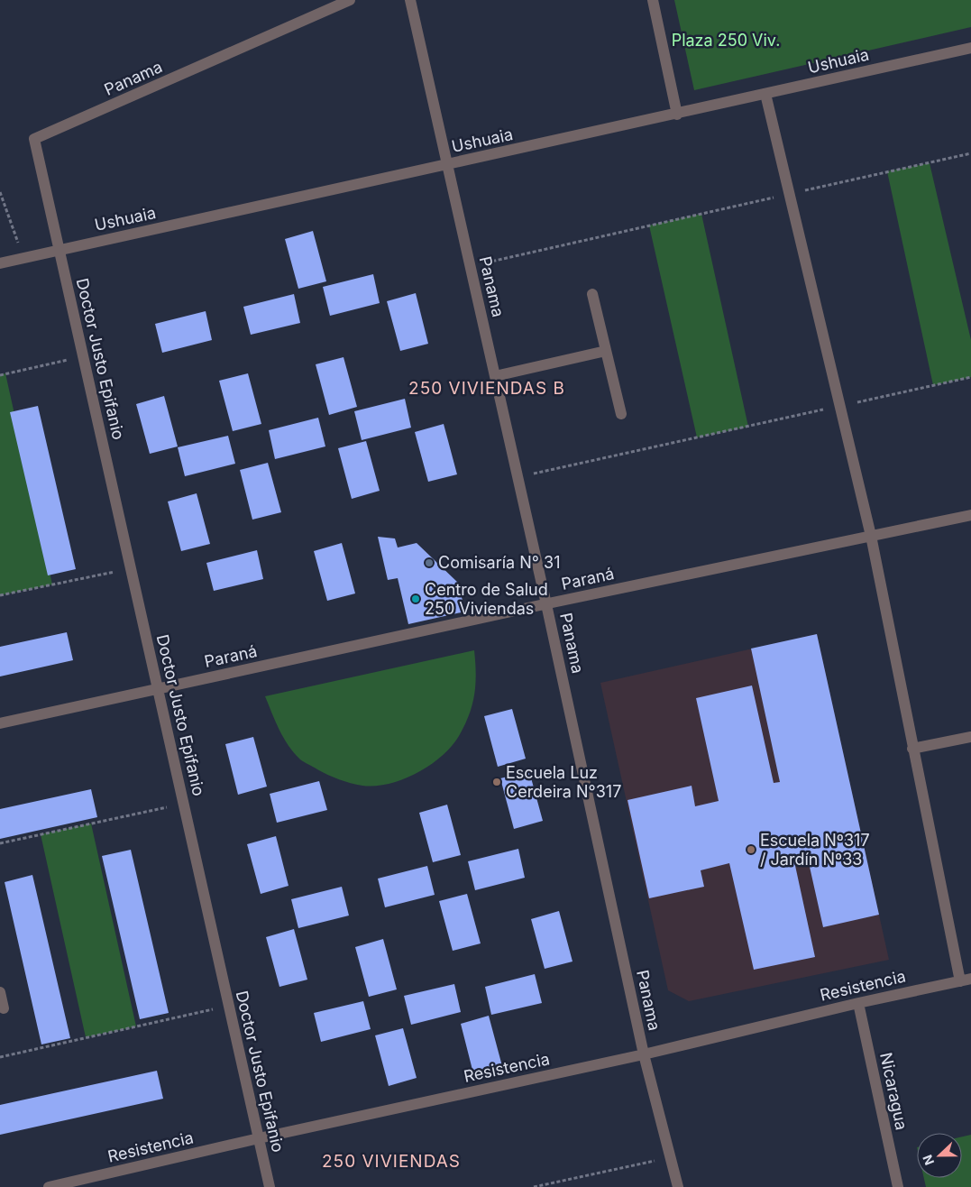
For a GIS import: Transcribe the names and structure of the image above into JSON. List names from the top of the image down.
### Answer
{
  "streets": {
    "street": [
      "Ushuaia",
      "Panama",
      "Doctor Justo Epifanio",
      "Paraná",
      "Resistencia",
      "Nicaragua"
    ]
  },
  "crossings": [
    ["Ushuaia", "Panama"],
    ["Ushuaia", "Doctor Justo Epifanio"],
    ["Panama", "Doctor Justo Epifanio"],
    ["Panama", "Paraná"],
    ["Panama", "Resistencia"],
    ["Doctor Justo Epifanio", "Paraná"],
    ["Doctor Justo Epifanio", "Resistencia"],
    ["Resistencia", "Nicaragua"]
  ],
  "districts": ["250 VIVIENDAS B", "250 VIVIENDAS"],
  "parks": ["Plaza 250 Viv."],
  "places": [
    "Comisaría N° 31",
    "Centro de Salud 250 Viviendas",
    "Escuela Luz Cerdeira N°317",
    "Escuela Nº317 / Jardín Nº33"
  ],
  "north": "left"
}
